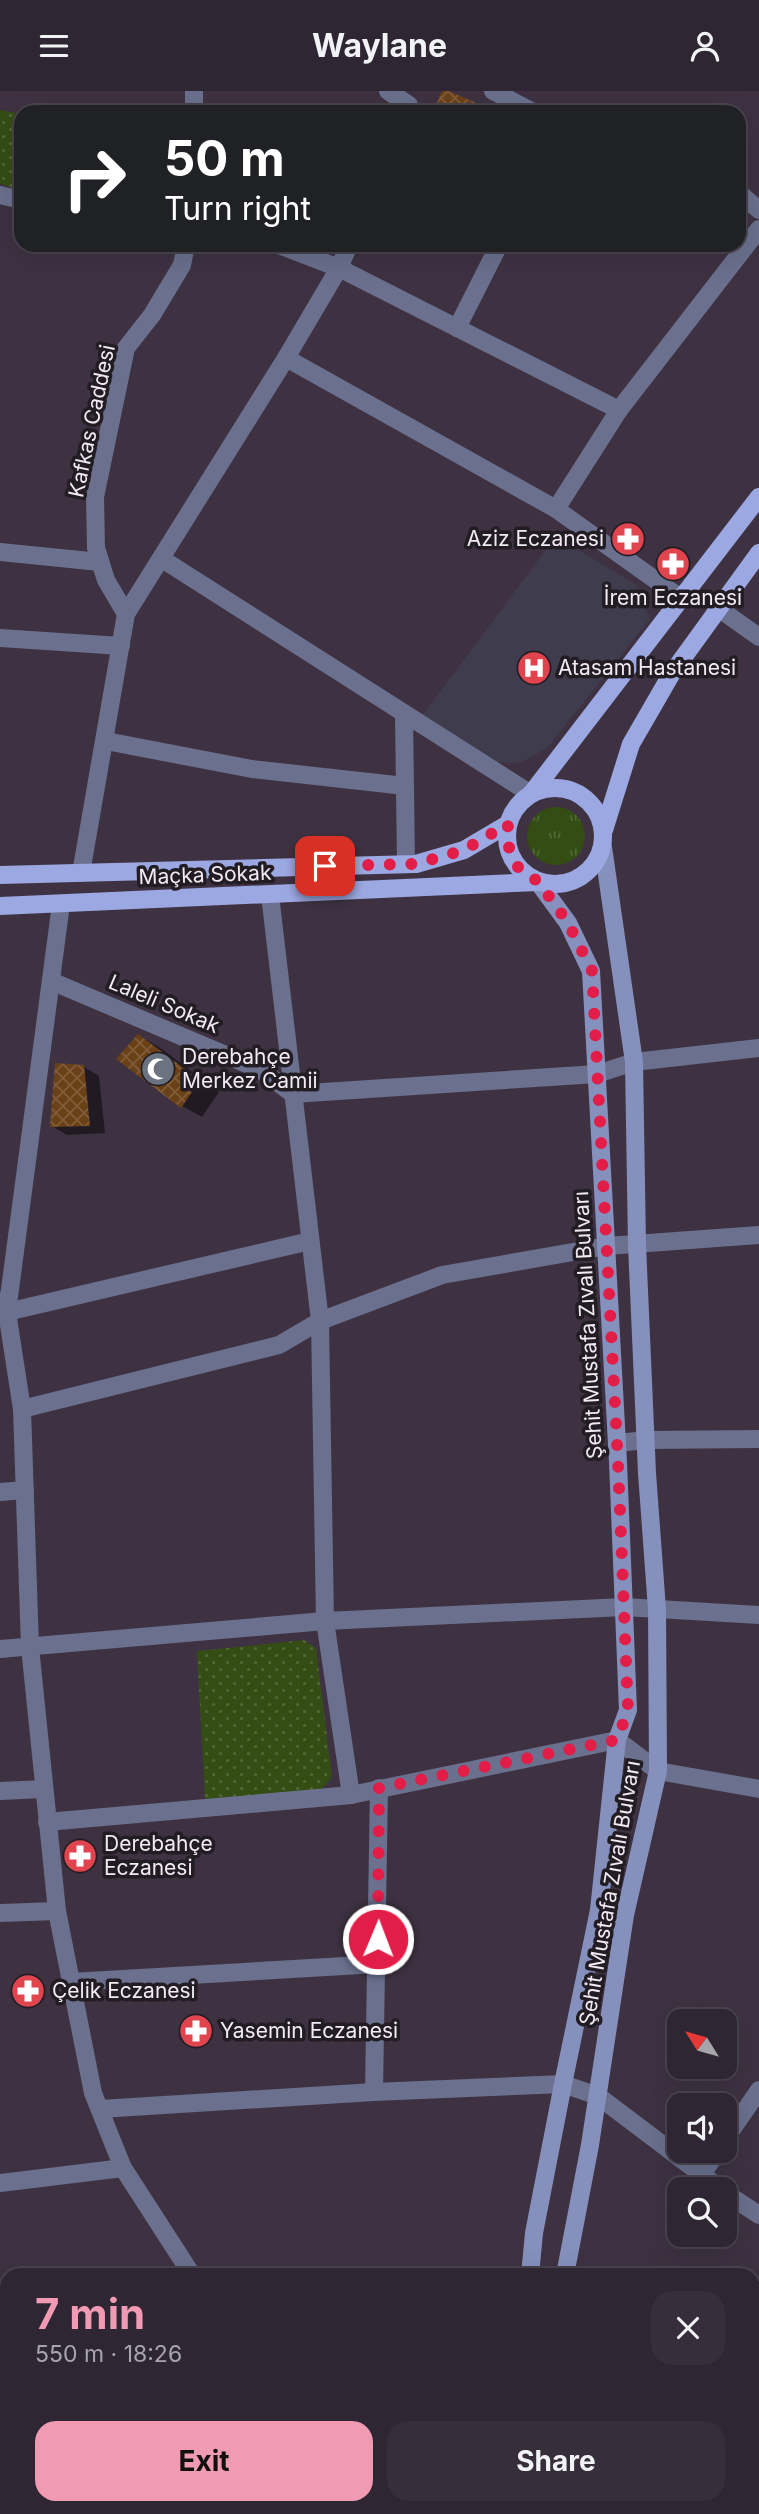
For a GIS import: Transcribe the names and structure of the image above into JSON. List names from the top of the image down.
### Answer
{
  "streets": {
    "main road": ["Maçka Sokak", "Şehit Mustafa Zıvalı Bulvarı"],
    "street": ["Kafkas Caddesi", "Laleli Sokak"]
  },
  "crossings": [
    ["Maçka Sokak", "Şehit Mustafa Zıvalı Bulvarı"]
  ],
  "places": {
    "pharmacy": [
      "Aziz Eczanesi",
      "İrem Eczanesi",
      "Derebahçe Eczanesi",
      "Çelik Eczanesi",
      "Yasemin Eczanesi"
    ],
    "hospital": ["Atasam Hastanesi"],
    "mosque": ["Derebahçe Merkez Camii"]
  },
  "north": "top left",
  "page": {
    "header": "Waylane",
    "turn": ["50 m", "Turn right"],
    "heading": ["7 min", "550 m · 18:26"],
    "buttons": ["Exit", "Share"]
  }
}
